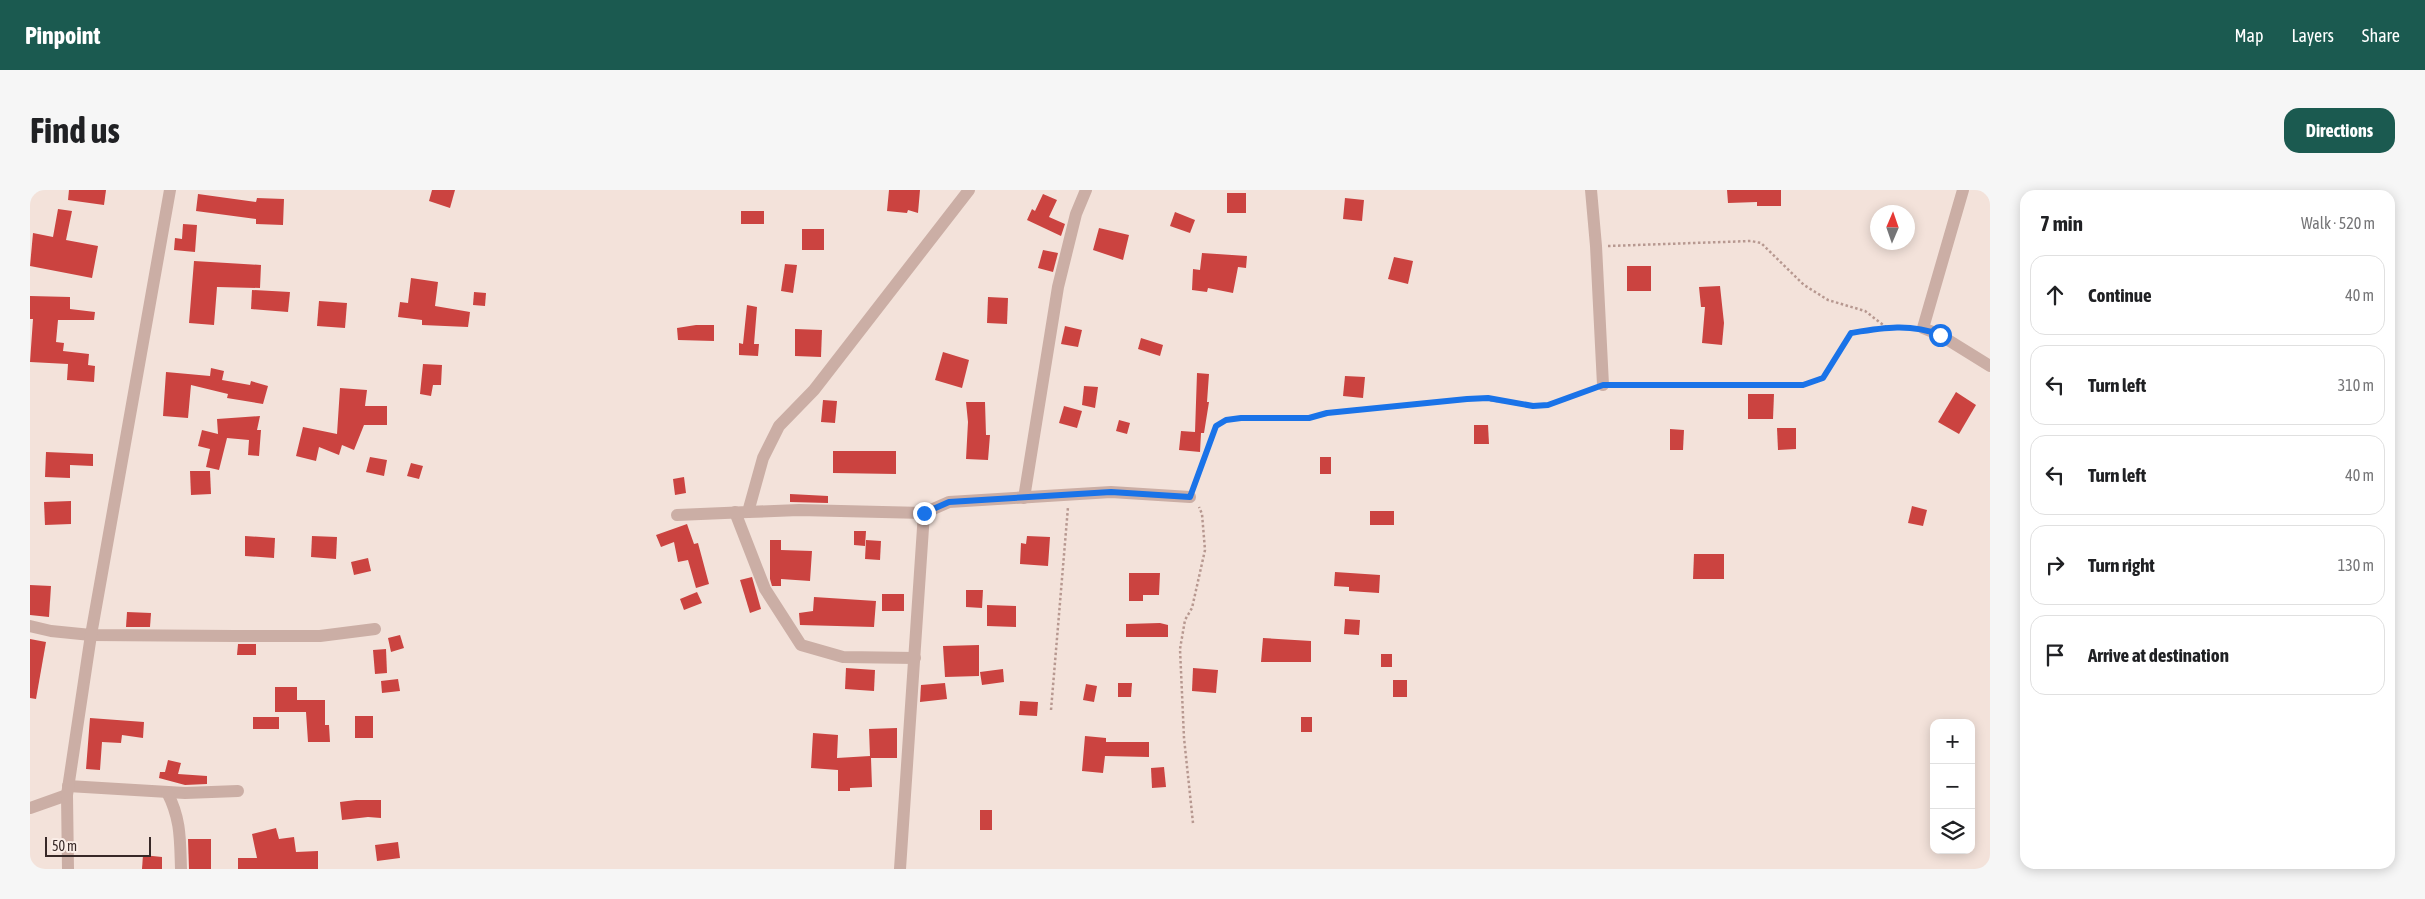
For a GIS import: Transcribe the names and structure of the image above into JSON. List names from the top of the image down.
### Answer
{
  "scale_bar": "50 m",
  "north": "top",
  "page": {
    "header": "Pinpoint",
    "nav": ["Map", "Layers", "Share"],
    "buttons": "Directions",
    "title": "Find us",
    "heading": ["7 min", "Walk · 520 m"],
    "list": [
      ["Continue", "40 m"],
      ["Turn left", "310 m"],
      ["Turn left", "40 m"],
      ["Turn right", "130 m"],
      "Arrive at destination"
    ],
    "map_buttons": ["+", "−"],
    "scale": "50 m"
  }
}
